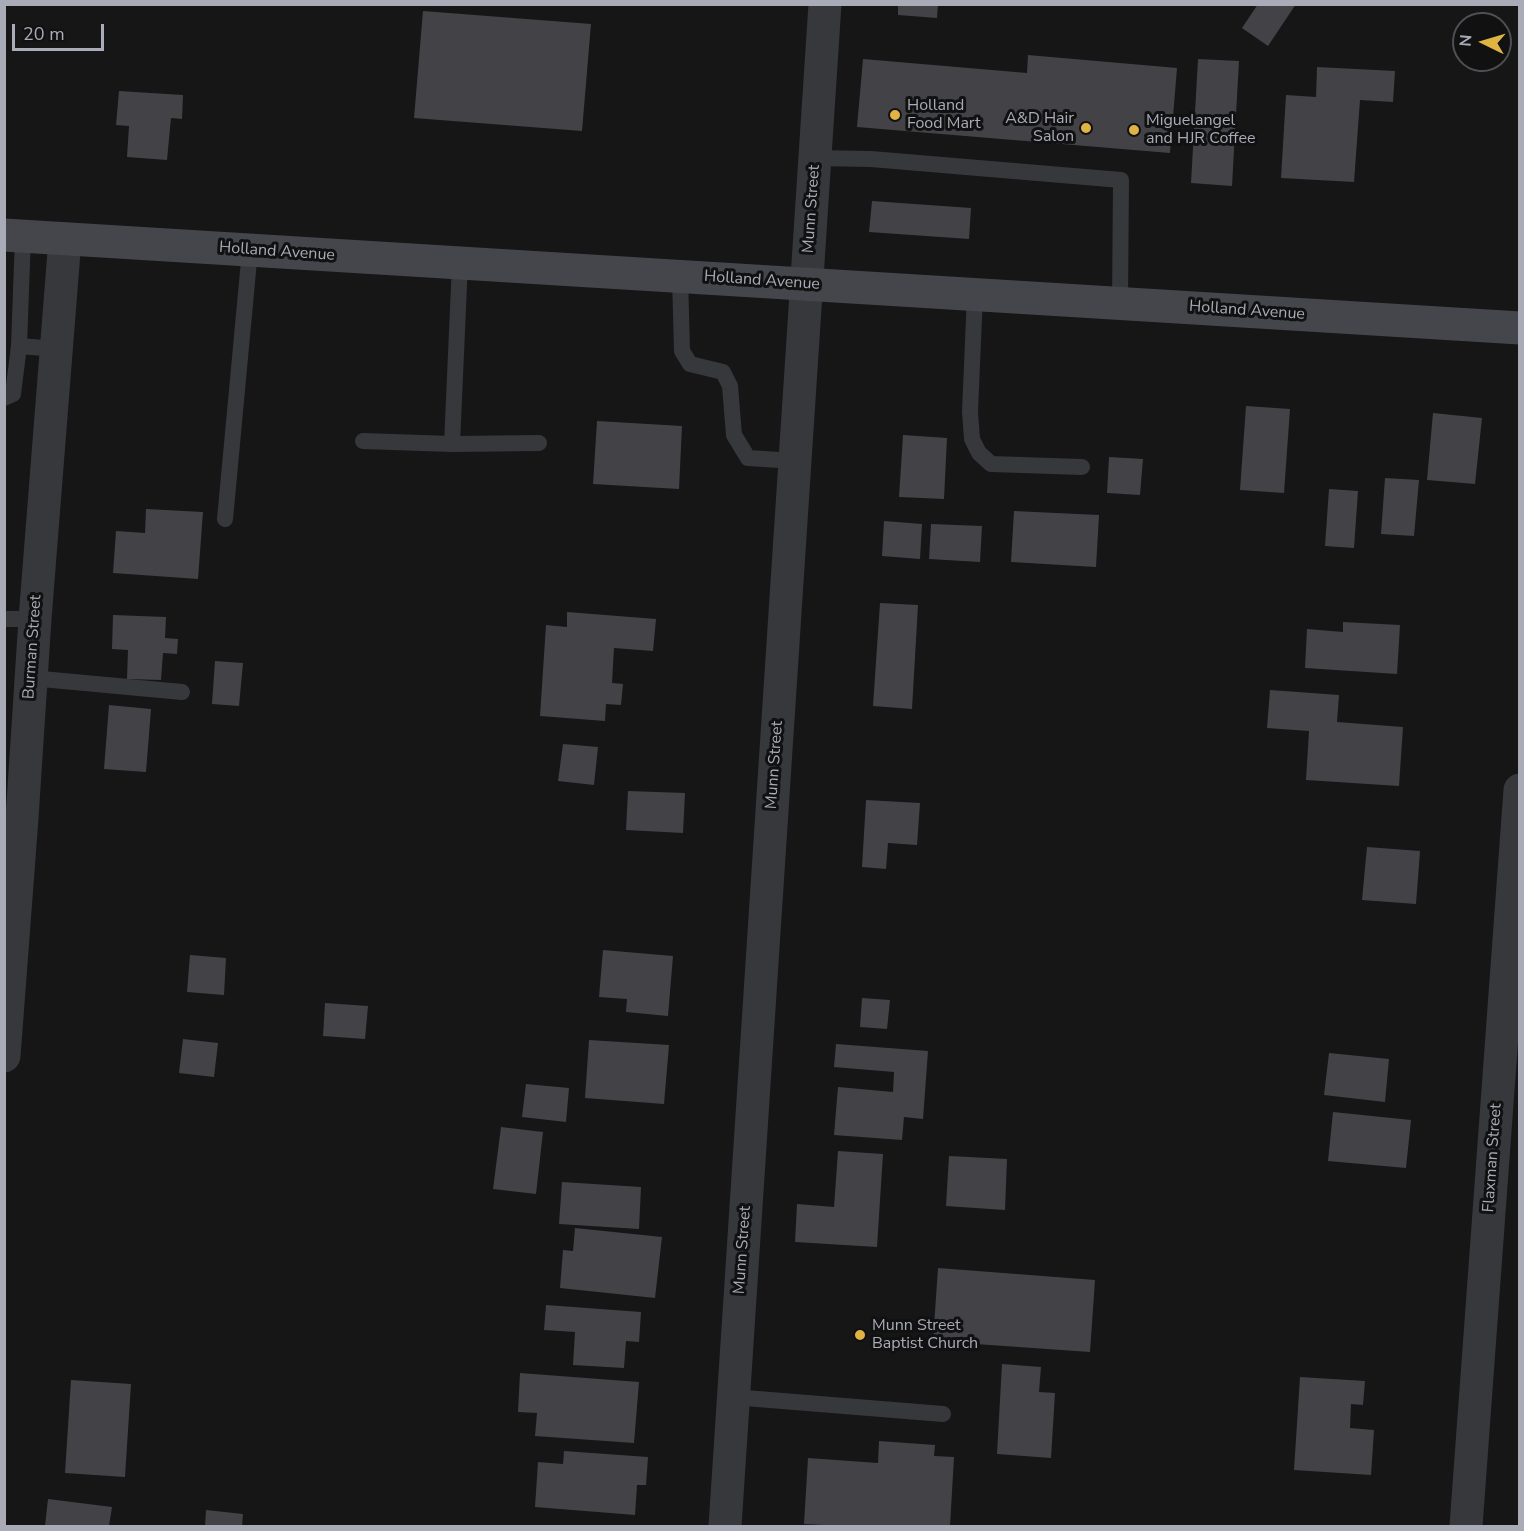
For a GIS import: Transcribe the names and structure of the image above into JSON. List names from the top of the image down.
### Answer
{
  "streets": {
    "main road": ["Holland Avenue"],
    "street": ["Munn Street", "Burman Street", "Flaxman Street"]
  },
  "crossings": [
    ["Munn Street", "Holland Avenue"],
    ["Holland Avenue", "Burman Street"]
  ],
  "places": [
    "Holland Food Mart",
    "A&D Hair Salon",
    "Miguelangel and HJR Coffee",
    "Munn Street Baptist Church"
  ],
  "scale_bar": "20 m",
  "north": "left"
}
